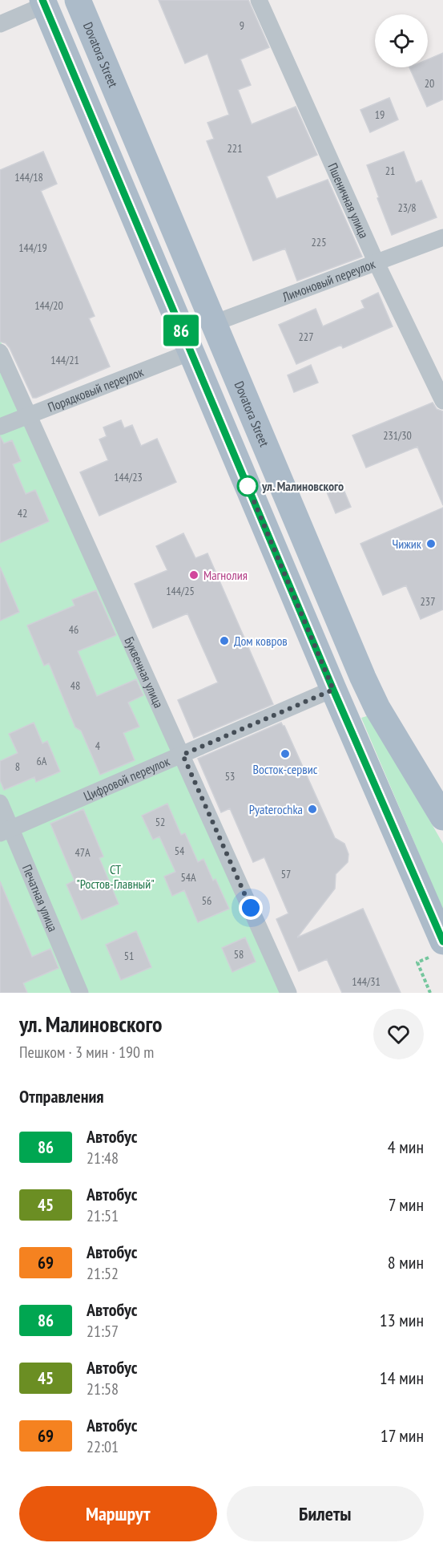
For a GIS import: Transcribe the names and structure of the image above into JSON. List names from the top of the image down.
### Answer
{
  "streets": {
    "main road": ["Dovatora Street"],
    "street": [
      "Пшеничная улица",
      "Лимоновый переулок",
      "Порядковый переулок",
      "Буквенная улица",
      "Цифровой переулок",
      "Печатная улица"
    ]
  },
  "crossings": [
    ["Dovatora Street", "Лимоновый переулок"],
    ["Пшеничная улица", "Лимоновый переулок"],
    ["Порядковый переулок", "Буквенная улица"],
    ["Буквенная улица", "Цифровой переулок"],
    ["Цифровой переулок", "Печатная улица"]
  ],
  "parks": ["СТ \"Ростов-Главный\""],
  "places": [
    "ул. Малиновского",
    "Чижик",
    "Магнолия",
    "Дом ковров",
    "Восток-сервис",
    "Pyaterochka"
  ],
  "lines": ["bus line 86"],
  "house_numbers": [
    "9",
    "20",
    "19",
    "221",
    "21",
    "144/18",
    "23/8",
    "225",
    "144/19",
    "144/20",
    "227",
    "144/21",
    "231/30",
    "144/23",
    "42",
    "144/25",
    "237",
    "46",
    "48",
    "4",
    "6А",
    "8",
    "53",
    "52",
    "54",
    "47А",
    "57",
    "54А",
    "56",
    "58",
    "51",
    "144/31"
  ],
  "page": {
    "on_map": "86",
    "heading": [
      ["ул. Малиновского", "Пешком · 3 мин · 190 m"],
      "Отправления"
    ],
    "list": [
      {
        "mark": "86",
        "name": "Автобус",
        "note": "21:48",
        "value": "4 мин"
      },
      {
        "mark": "45",
        "name": "Автобус",
        "note": "21:51",
        "value": "7 мин"
      },
      {
        "mark": "69",
        "name": "Автобус",
        "note": "21:52",
        "value": "8 мин"
      },
      {
        "mark": "86",
        "name": "Автобус",
        "note": "21:57",
        "value": "13 мин"
      },
      {
        "mark": "45",
        "name": "Автобус",
        "note": "21:58",
        "value": "14 мин"
      },
      {
        "mark": "69",
        "name": "Автобус",
        "note": "22:01",
        "value": "17 мин"
      }
    ],
    "buttons": ["Маршрут", "Билеты"]
  }
}
